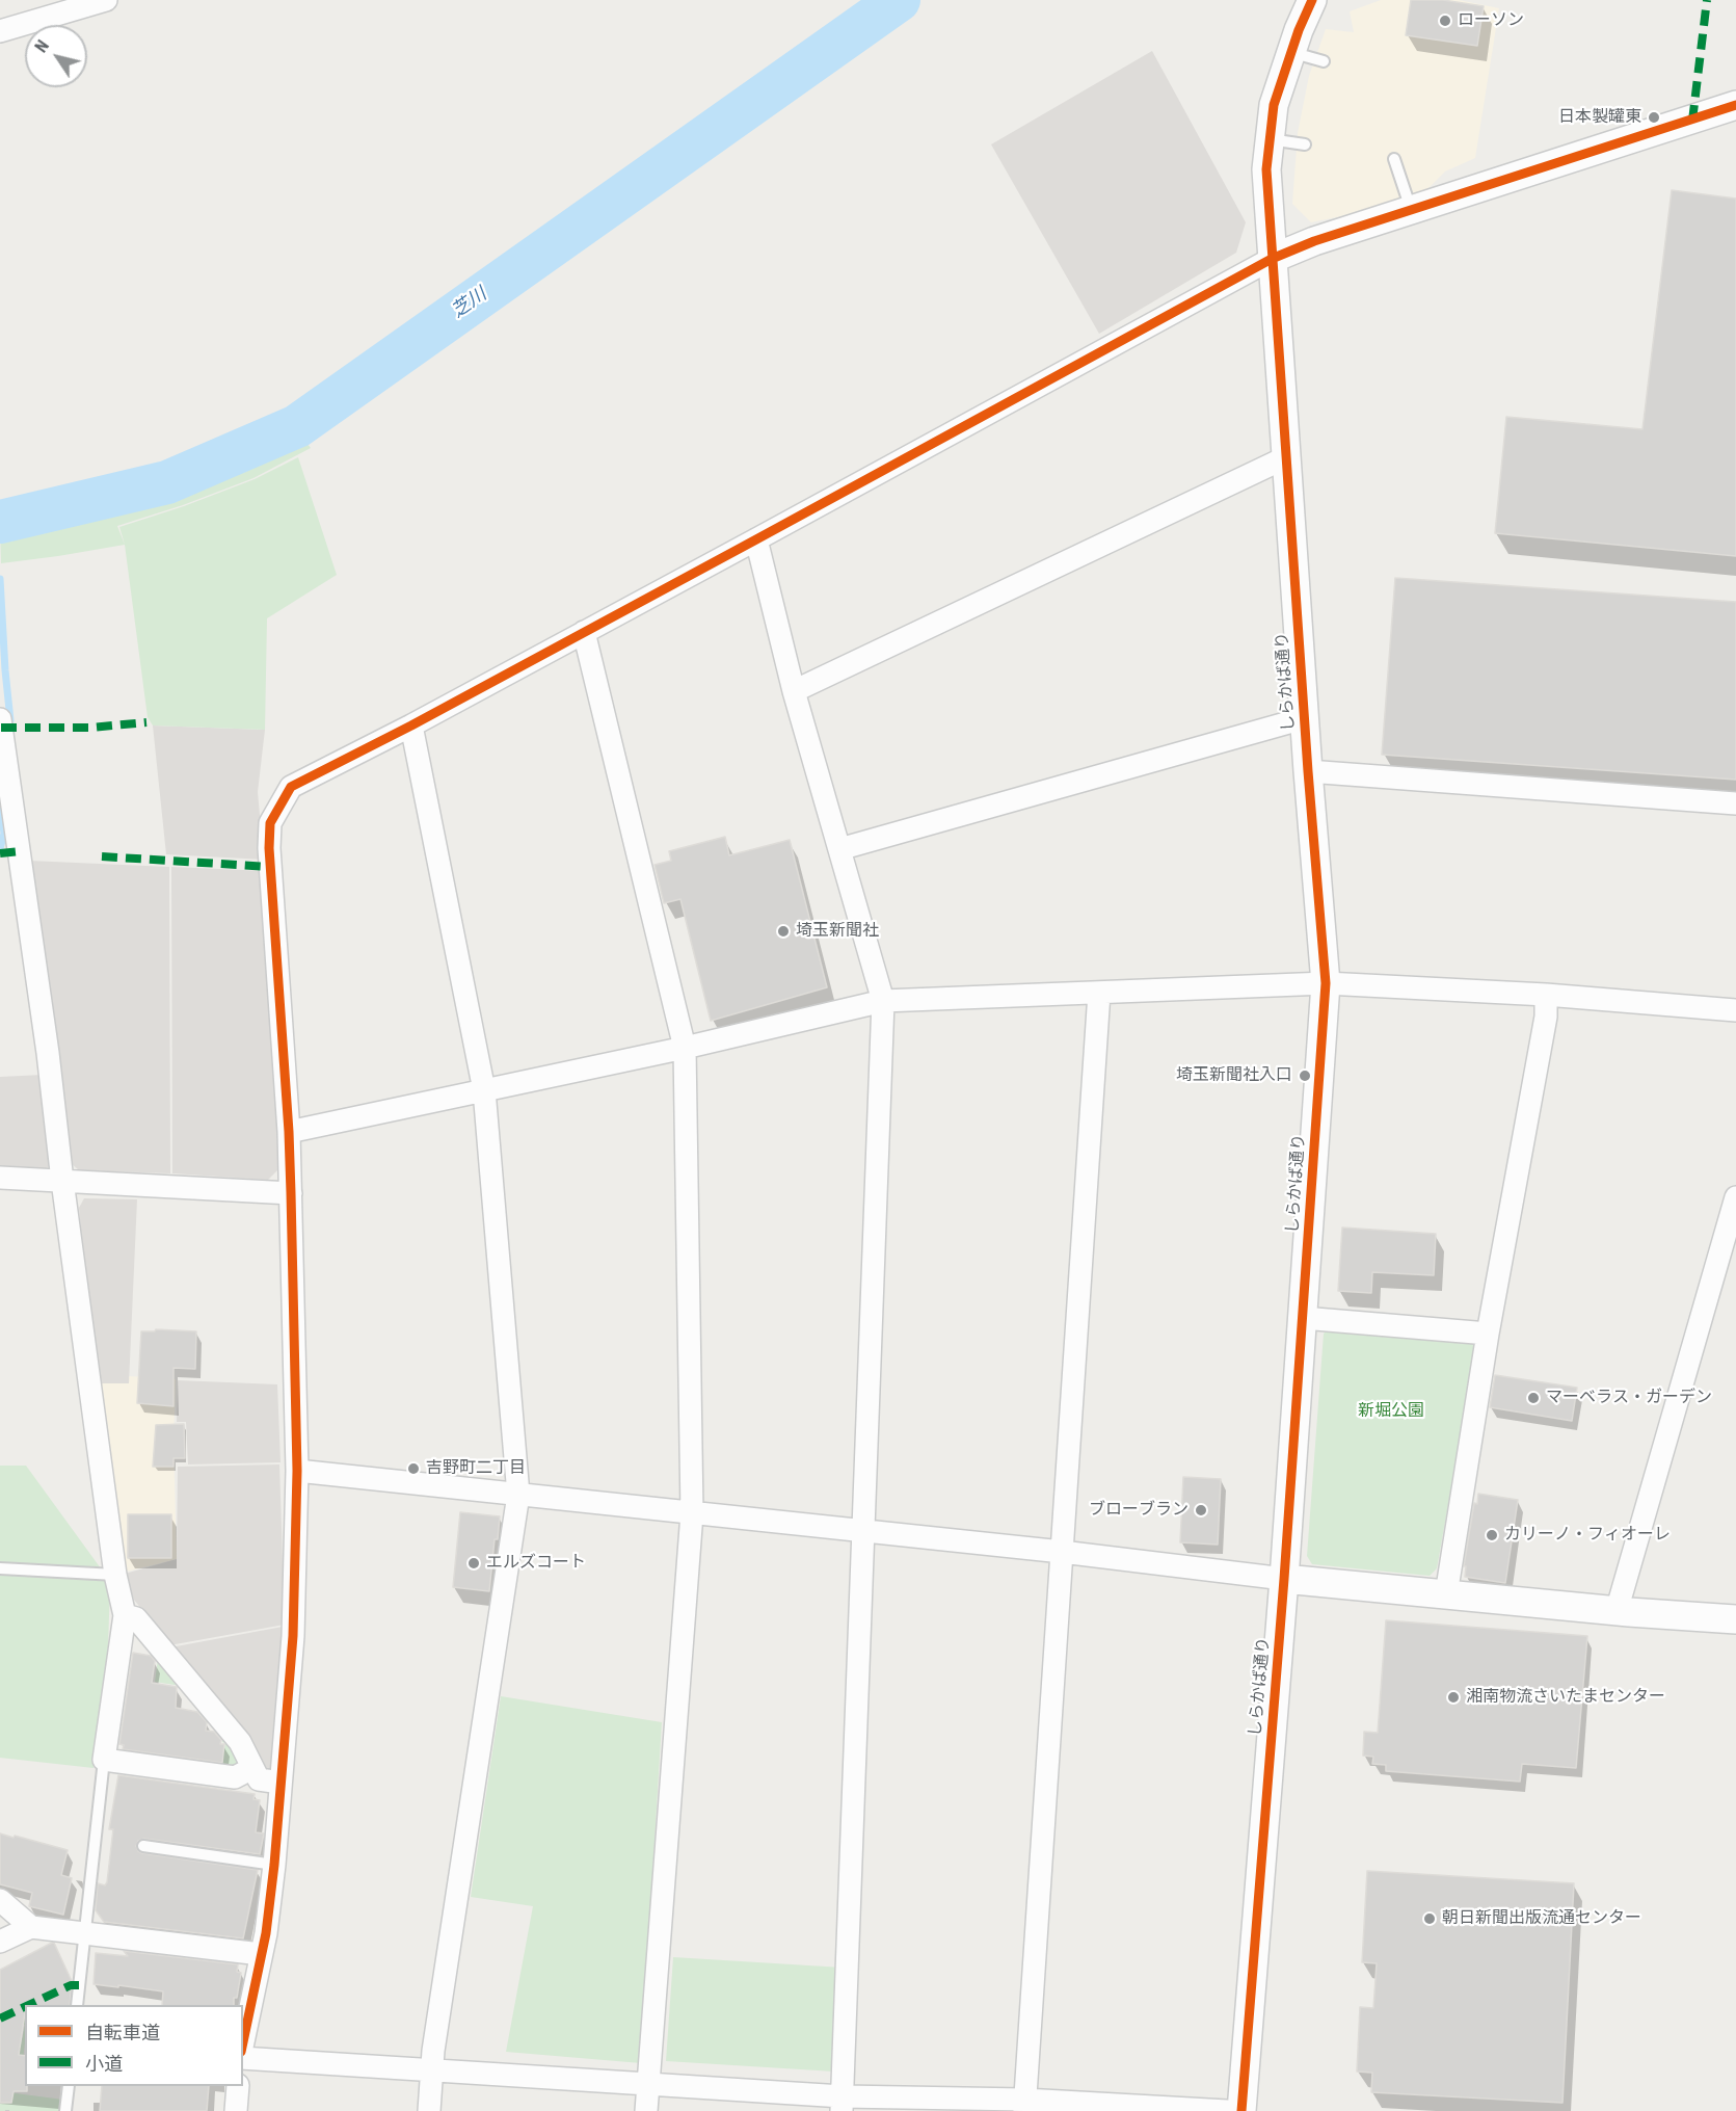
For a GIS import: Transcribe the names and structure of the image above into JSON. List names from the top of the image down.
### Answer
{
  "streets": {
    "street": ["しらかば通り"]
  },
  "water": ["芝川"],
  "parks": ["新堀公園"],
  "places": [
    "ローソン",
    "日本製罐東",
    "埼玉新聞社",
    "埼玉新聞社入口",
    "マーベラス・ガーデン",
    "吉野町二丁目",
    "ブローブラン",
    "カリーノ・フィオーレ",
    "エルズコート",
    "湘南物流さいたまセンター",
    "朝日新聞出版流通センター"
  ],
  "legend": ["自転車道", "小道"],
  "north": "top left"
}
